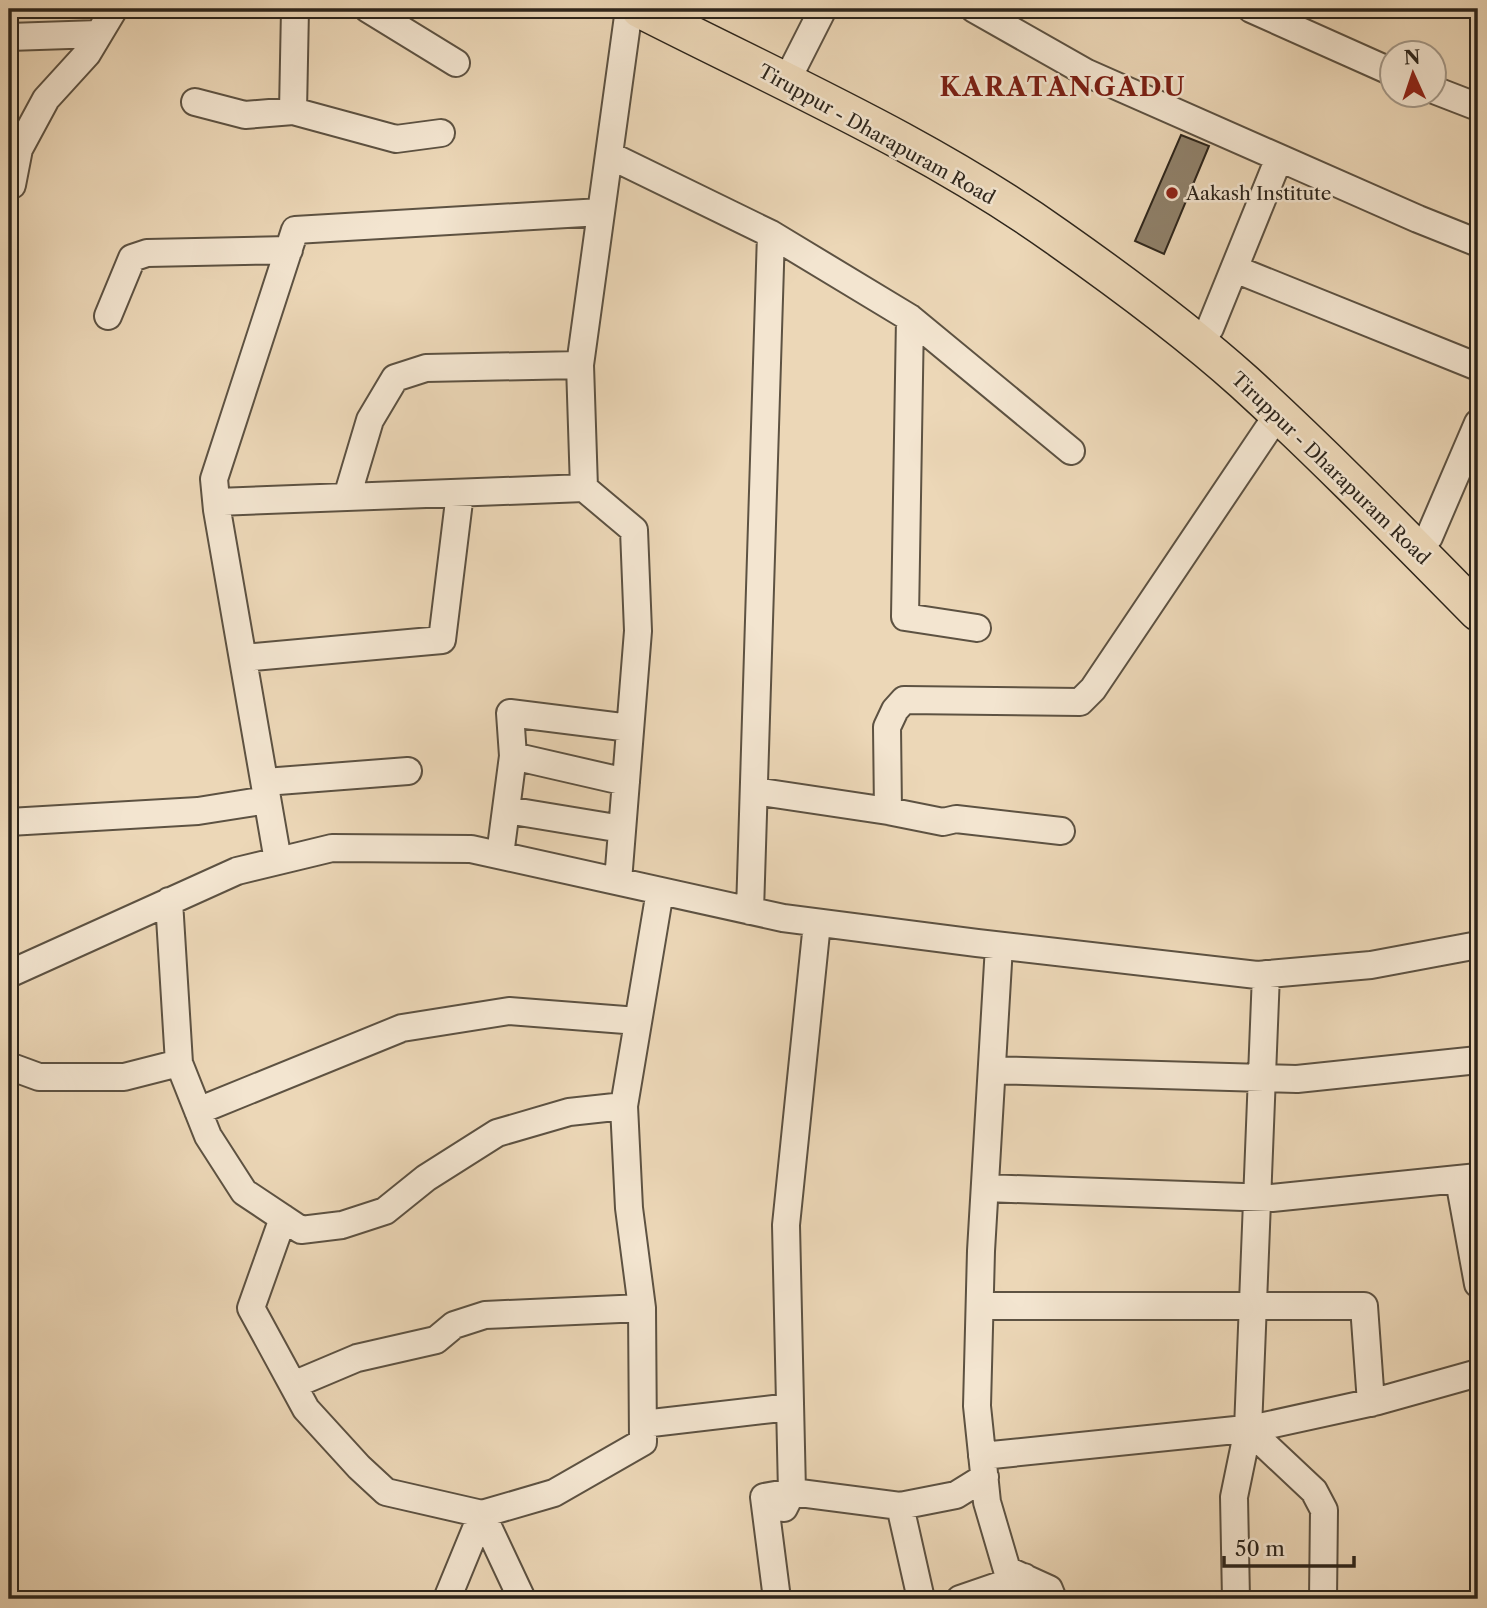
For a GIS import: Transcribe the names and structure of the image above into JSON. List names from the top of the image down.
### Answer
{
  "streets": {
    "highway": ["Tiruppur - Dharapuram Road"]
  },
  "districts": ["KARATANGADU"],
  "places": ["Aakash Institute"],
  "scale_bar": "50 m",
  "north": "top"
}
